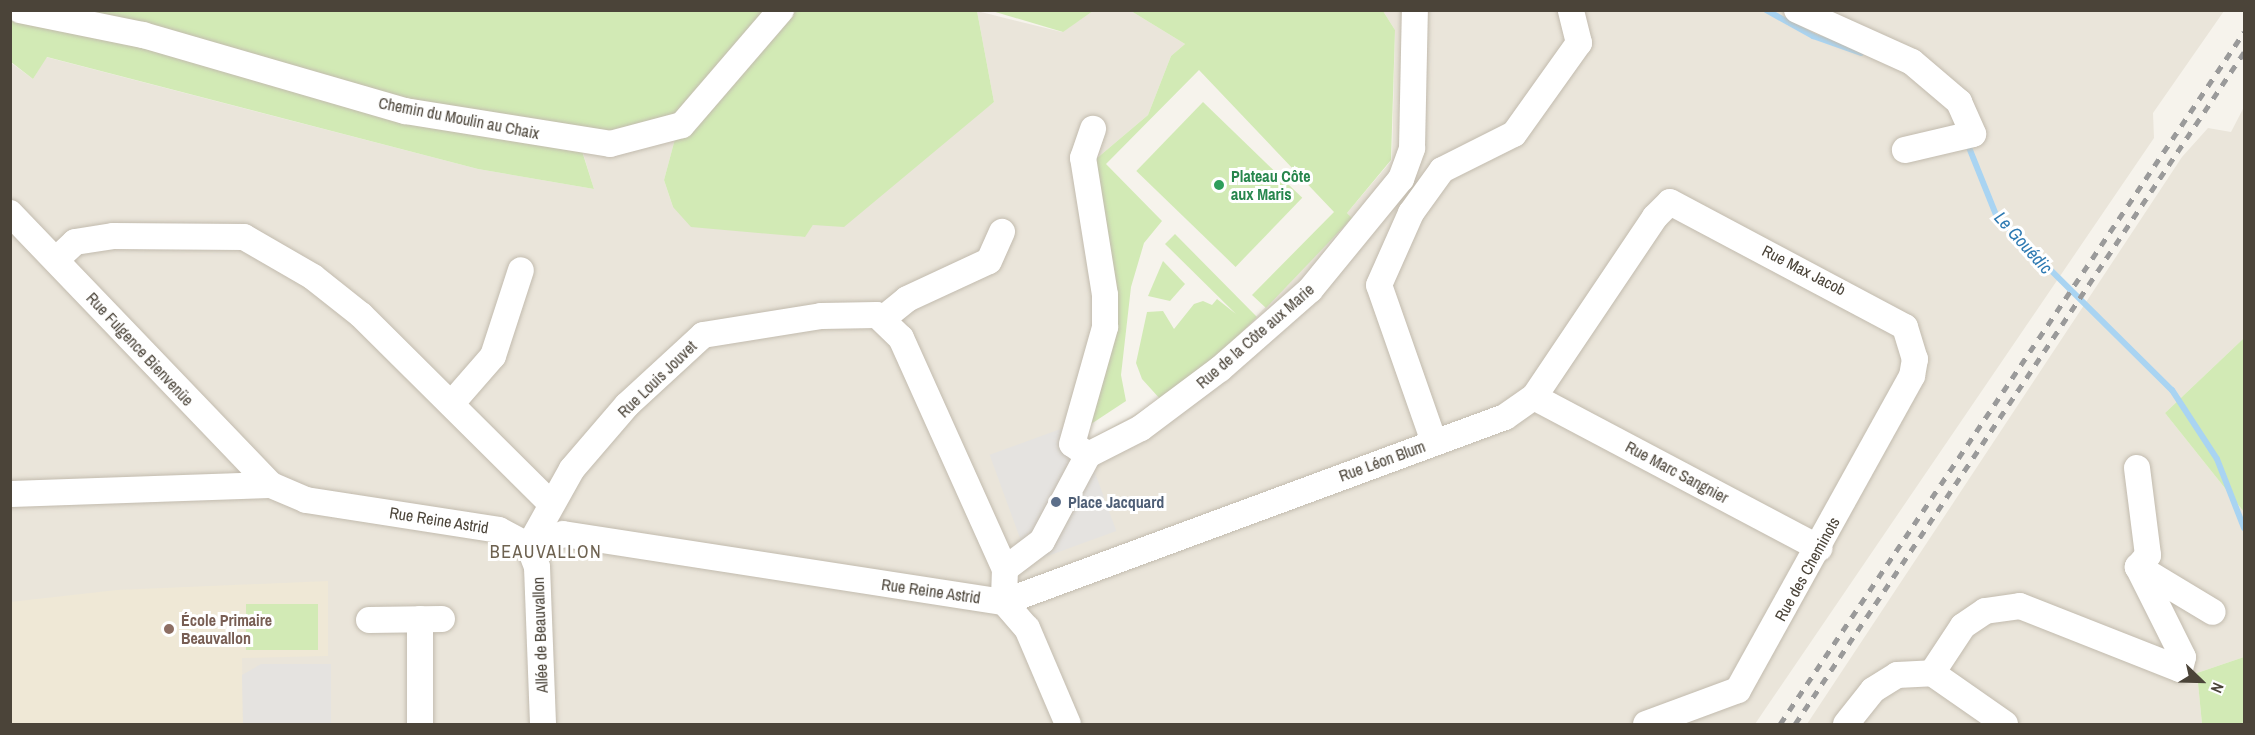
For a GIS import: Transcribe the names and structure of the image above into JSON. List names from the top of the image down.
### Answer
{
  "streets": {
    "street": [
      "Chemin du Moulin au Chaix",
      "Rue Max Jacob",
      "Rue de la Côte aux Marie",
      "Rue Fulgence Bienvenüe",
      "Rue Louis Jouvet",
      "Rue Léon Blum",
      "Rue Marc Sangnier",
      "Rue Reine Astrid",
      "Rue des Cheminots",
      "Allée de Beauvallon"
    ]
  },
  "crossings": [
    ["Rue Max Jacob", "Rue Léon Blum"],
    ["Rue Max Jacob", "Rue des Cheminots"],
    ["Rue Fulgence Bienvenüe", "Rue Reine Astrid"],
    ["Rue Louis Jouvet", "Rue Reine Astrid"],
    ["Rue Louis Jouvet", "Allée de Beauvallon"],
    ["Rue Léon Blum", "Rue Marc Sangnier"],
    ["Rue Léon Blum", "Rue Reine Astrid"],
    ["Rue Marc Sangnier", "Rue des Cheminots"],
    ["Rue Reine Astrid", "Allée de Beauvallon"]
  ],
  "districts": ["BEAUVALLON"],
  "water": ["Le Gouédic"],
  "places": ["Plateau Côte aux Maris", "Place Jacquard", "École Primaire Beauvallon"],
  "north": "bottom right"
}
